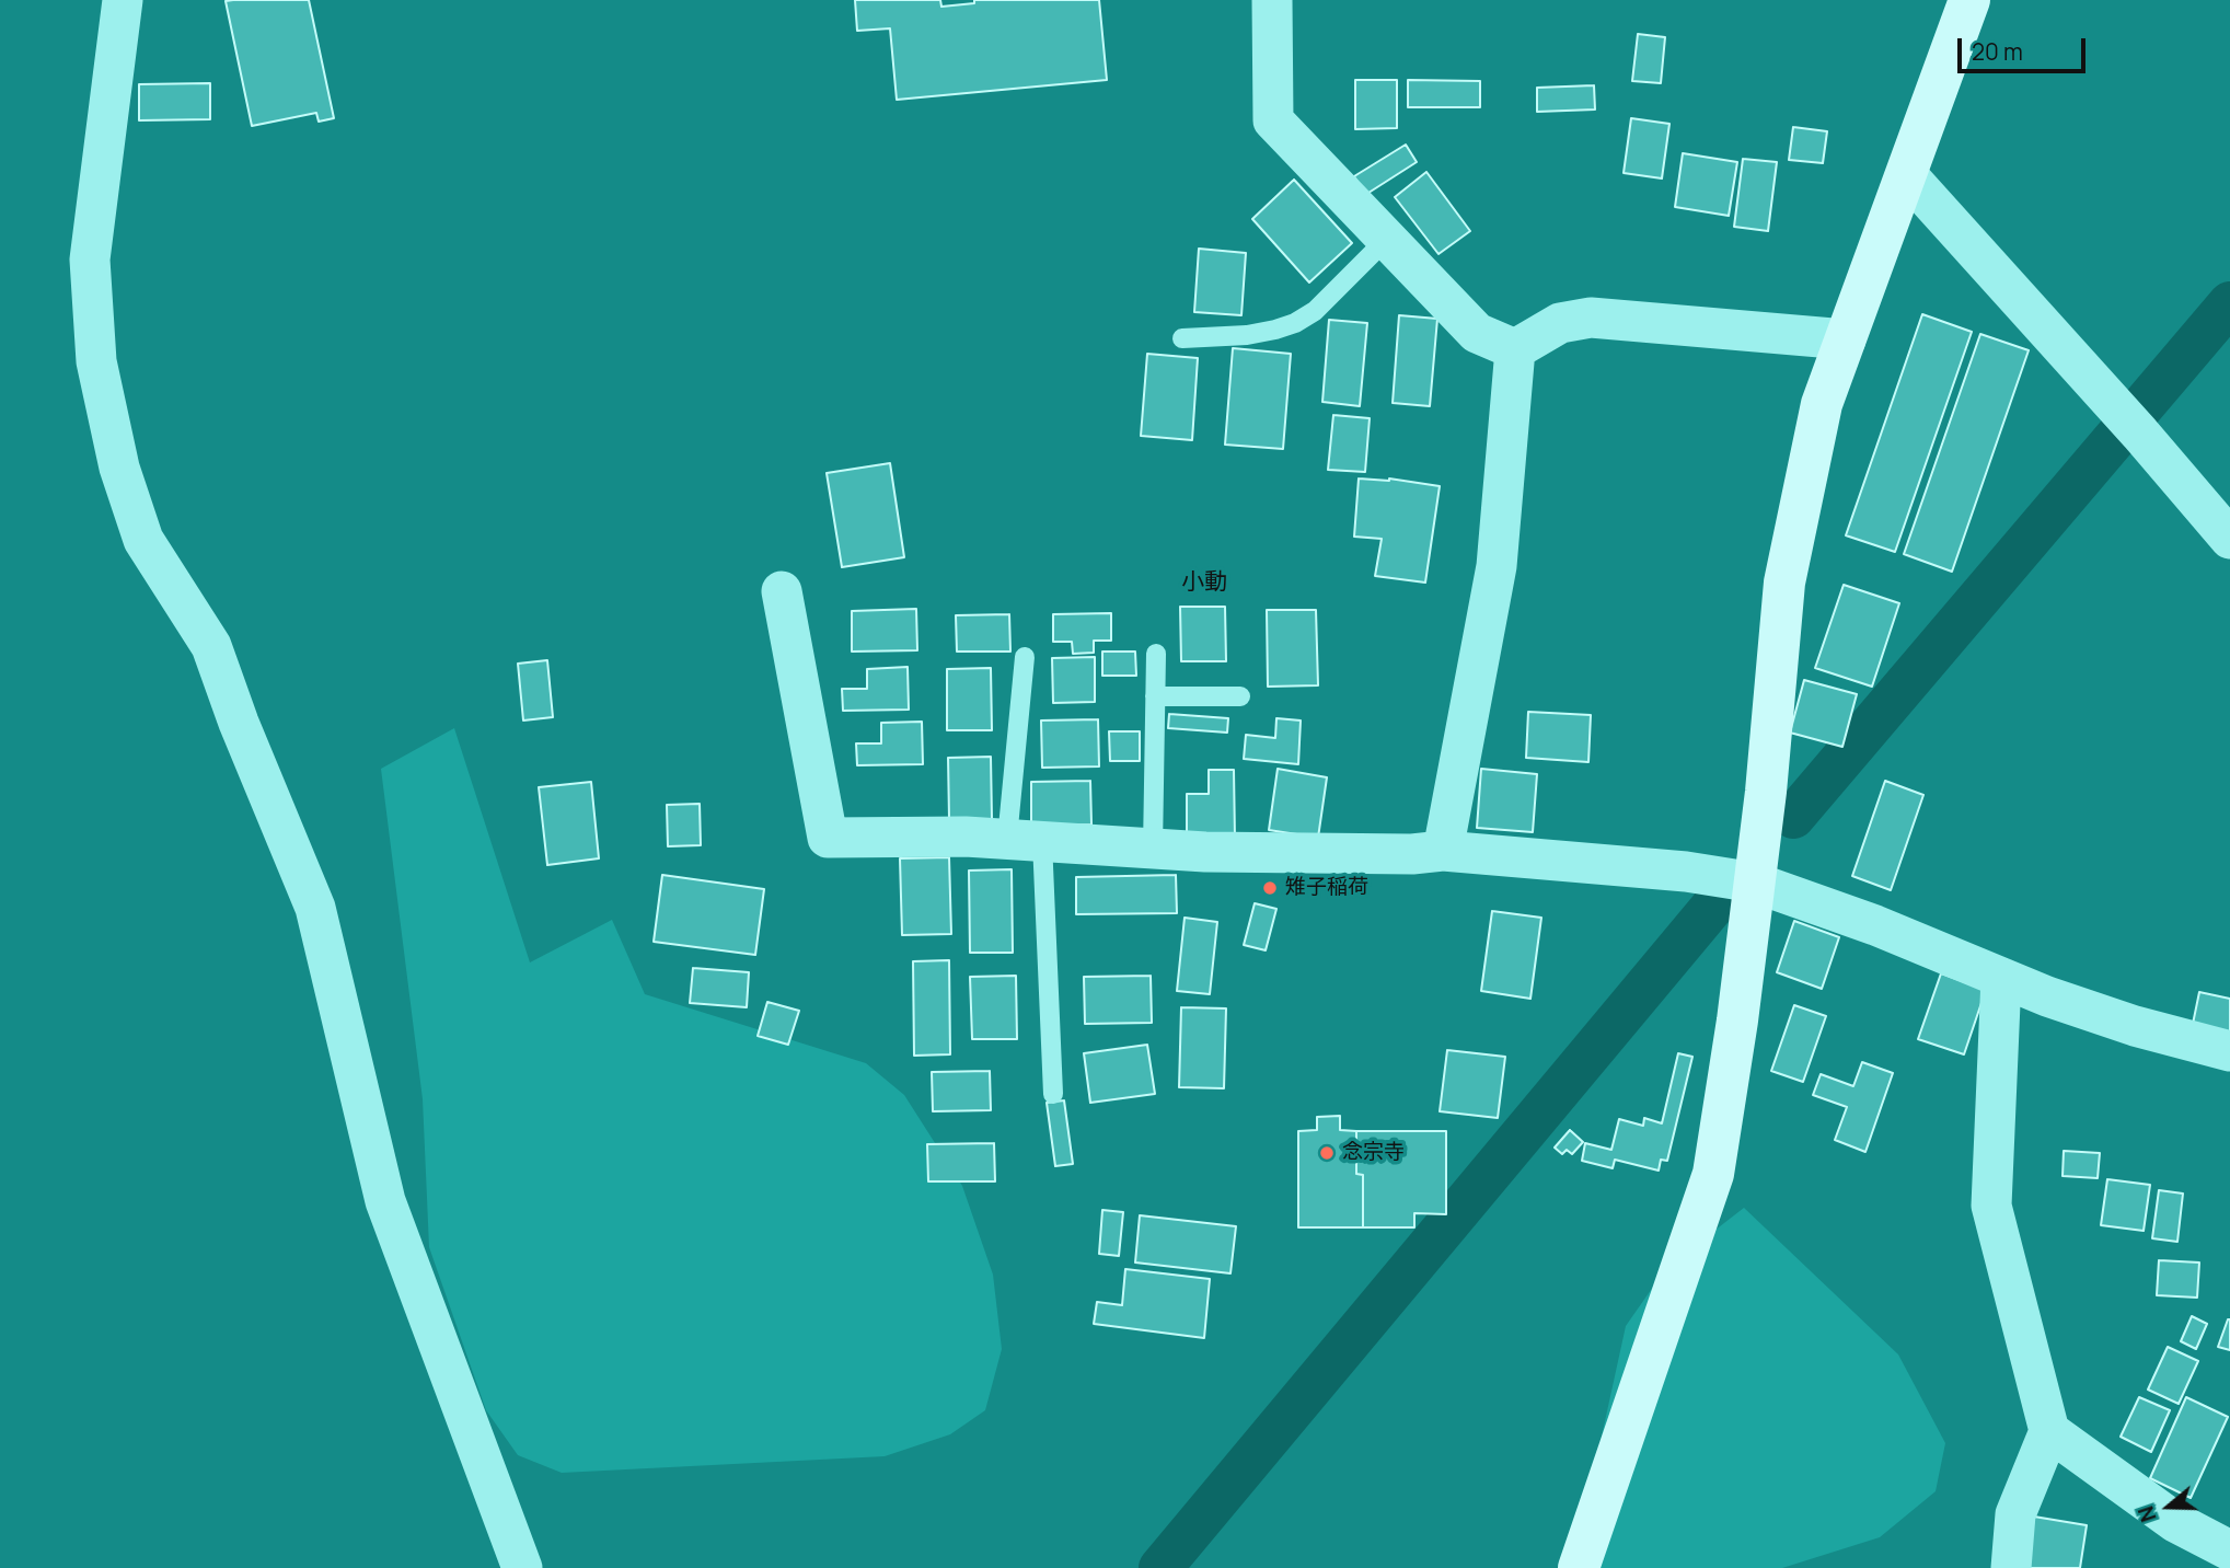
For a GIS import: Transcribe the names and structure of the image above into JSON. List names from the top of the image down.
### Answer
{
  "districts": ["小動"],
  "places": ["雉子稲荷", "念宗寺"],
  "scale_bar": "20 m",
  "north": "left"
}
